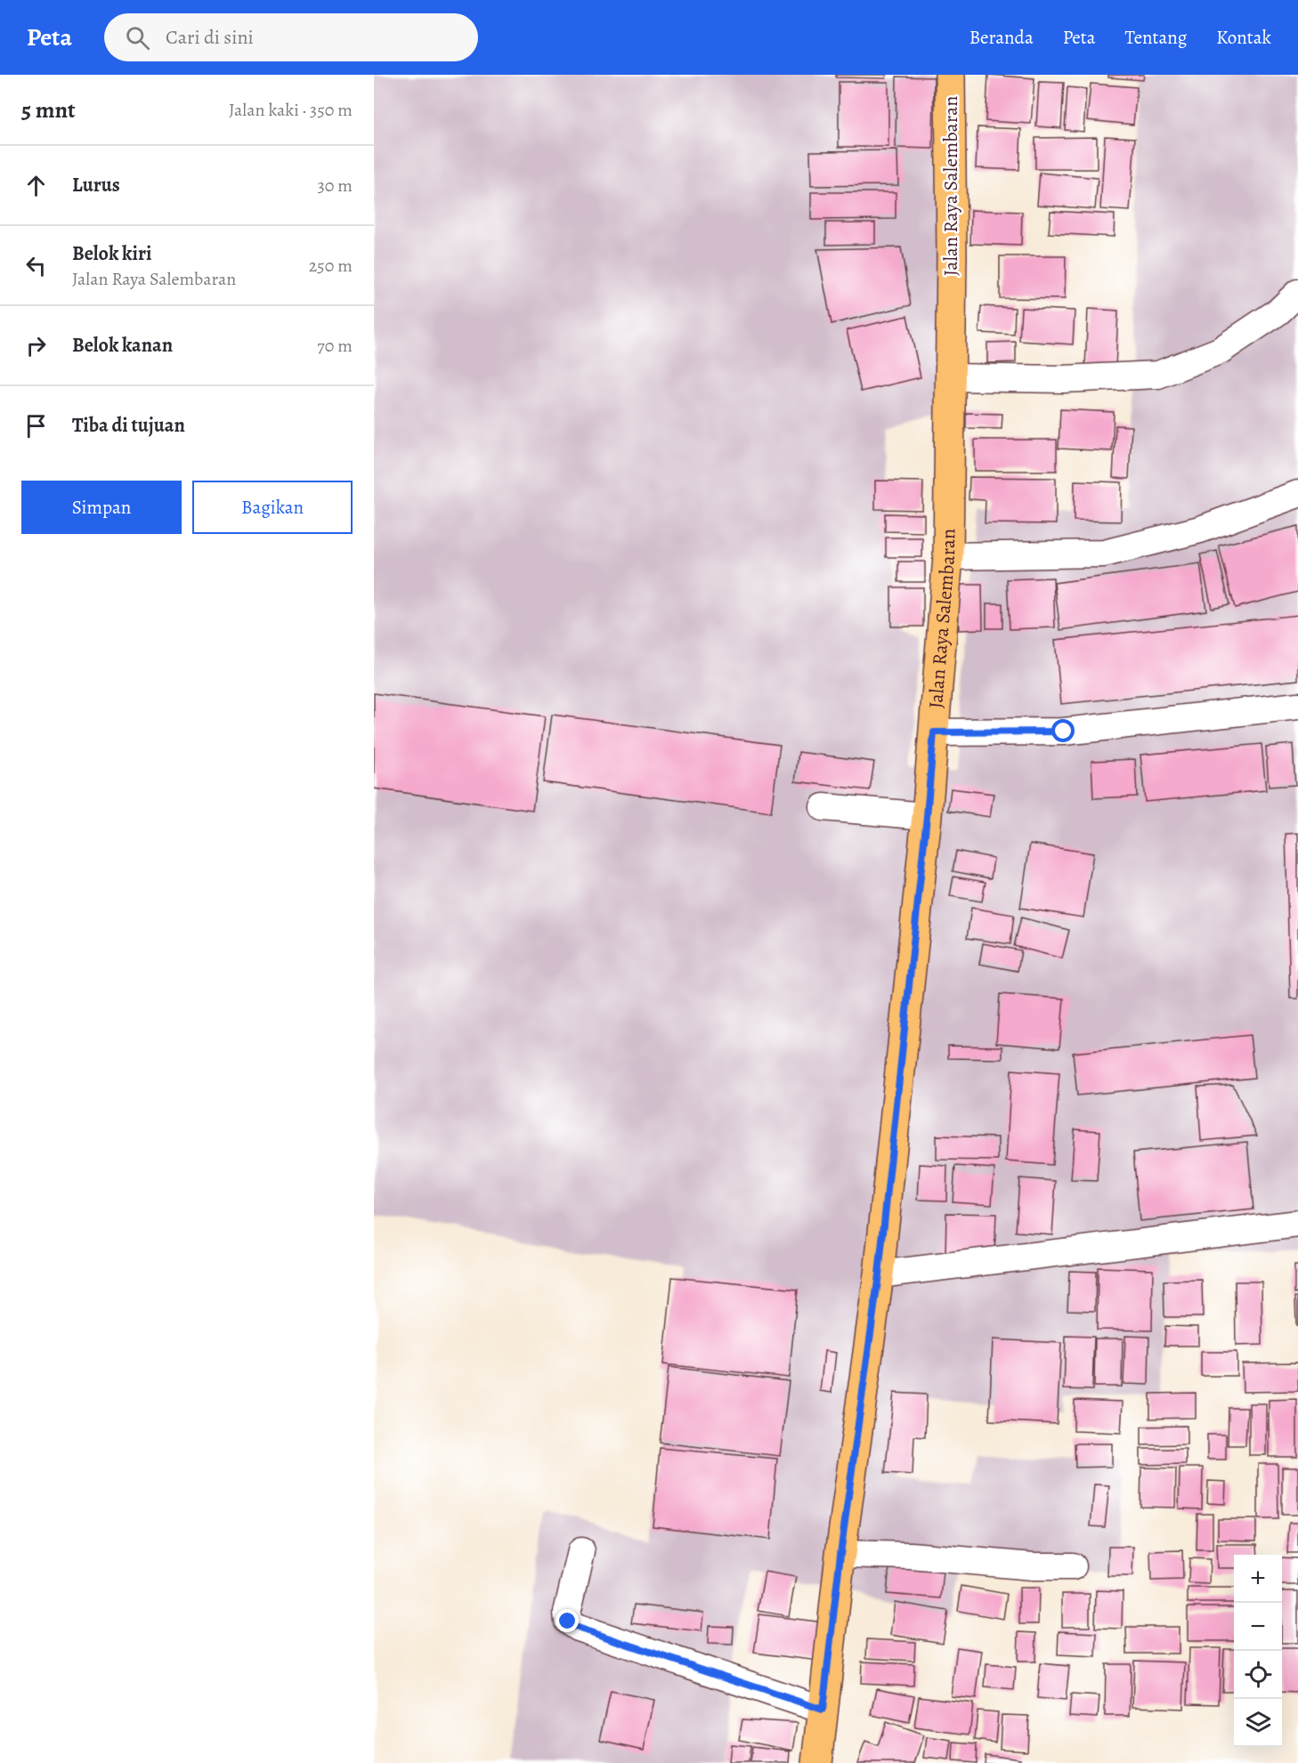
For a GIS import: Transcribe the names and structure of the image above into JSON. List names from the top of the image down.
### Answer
{
  "streets": {
    "main road": ["Jalan Raya Salembaran"]
  },
  "page": {
    "header": "Peta",
    "search": "Cari di sini",
    "nav": [
      "Beranda",
      "Peta",
      "Tentang",
      "Kontak"
    ],
    "heading": ["5 mnt", "Jalan kaki · 350 m"],
    "list": [
      ["Lurus", "30 m"],
      ["Belok kiri", "Jalan Raya Salembaran", "250 m"],
      ["Belok kanan", "70 m"],
      "Tiba di tujuan"
    ],
    "buttons": ["Simpan", "Bagikan"],
    "map_buttons": ["+", "−"]
  }
}
